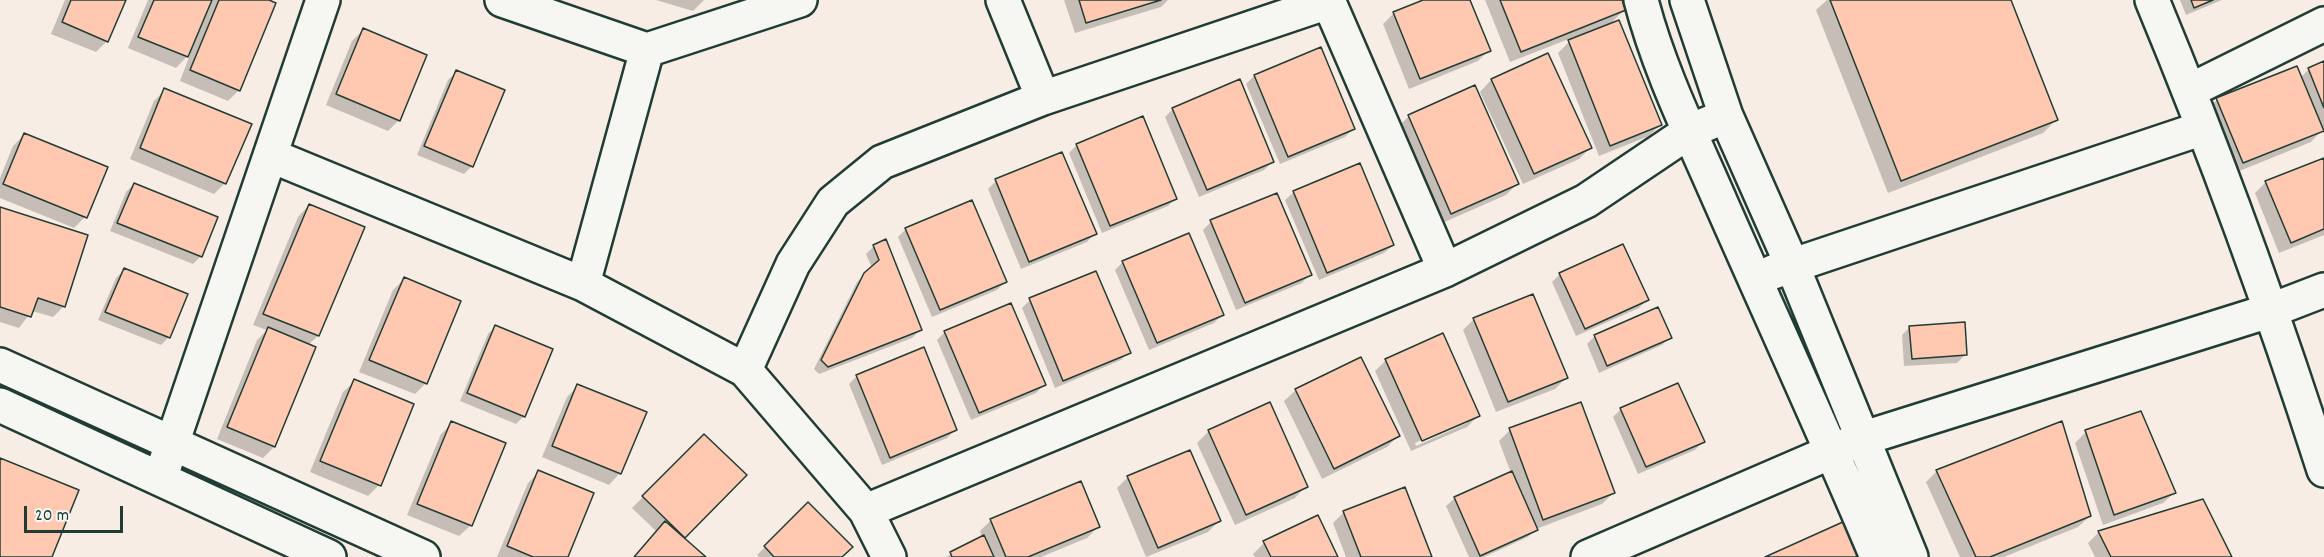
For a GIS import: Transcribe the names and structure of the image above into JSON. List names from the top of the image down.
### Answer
{
  "scale_bar": "20 m"
}
